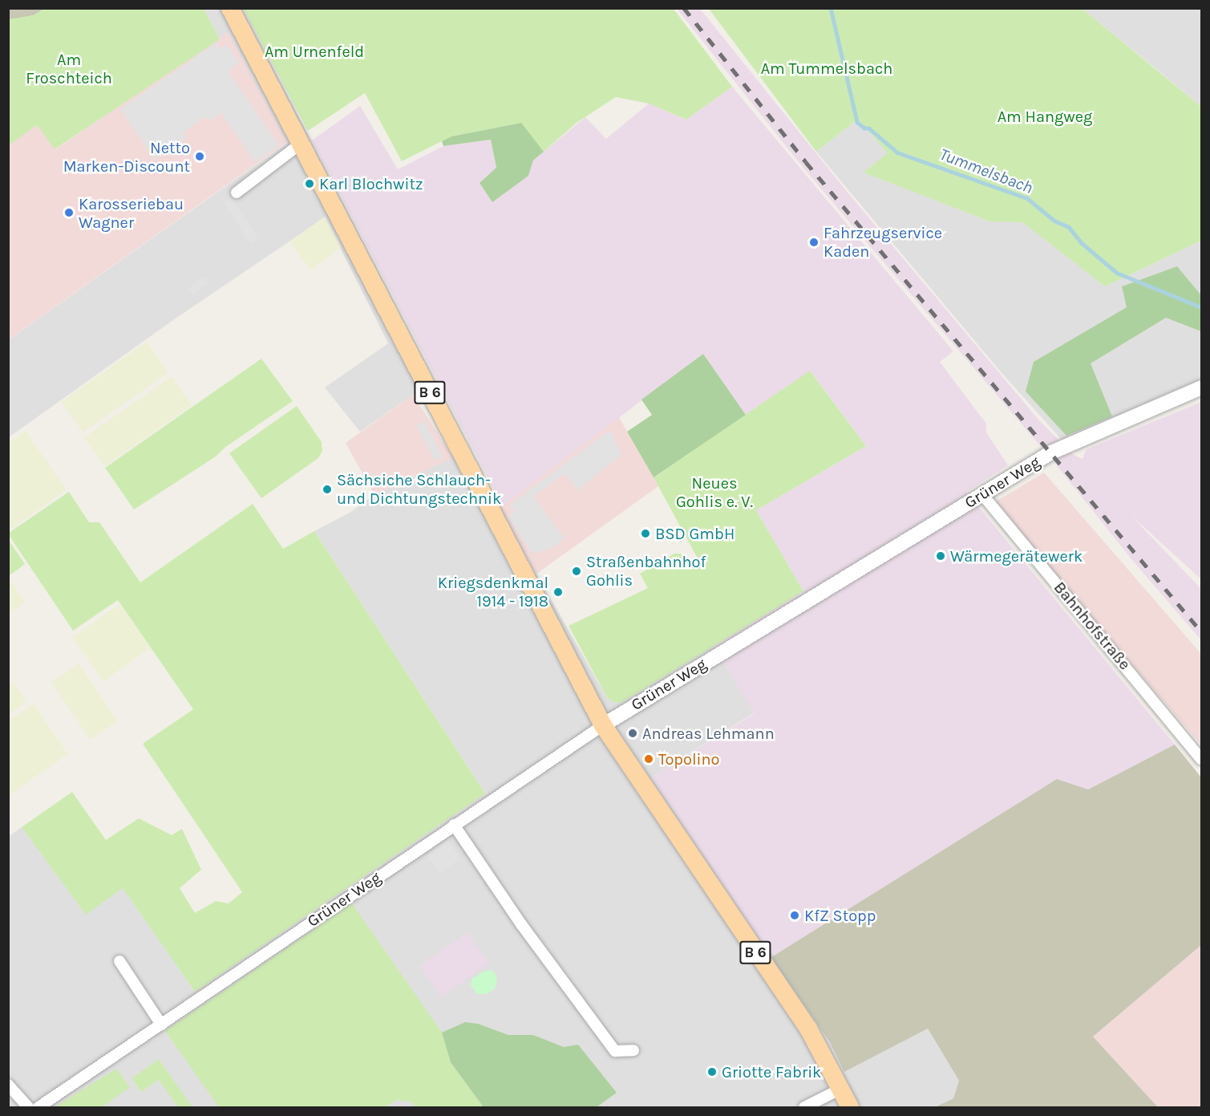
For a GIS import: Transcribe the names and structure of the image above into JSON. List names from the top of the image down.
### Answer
{
  "streets": {
    "main road": ["B 6"],
    "street": ["Grüner Weg", "Bahnhofstraße"]
  },
  "crossings": [
    ["B 6", "Grüner Weg"],
    ["Grüner Weg", "Bahnhofstraße"]
  ],
  "water": ["Tummelsbach"],
  "parks": [
    "Am Urnenfeld",
    "Am Froschteich",
    "Am Tummelsbach",
    "Am Hangweg",
    "Neues Gohlis e. V."
  ],
  "places": [
    "Netto Marken-Discount",
    "Karl Blochwitz",
    "Karosseriebau Wagner",
    "Fahrzeugservice Kaden",
    "Sächsiche Schlauch- und Dichtungstechnik",
    "BSD GmbH",
    "Wärmegerätewerk",
    "Straßenbahnhof Gohlis",
    "Kriegsdenkmal 1914 - 1918",
    "Andreas Lehmann",
    "Topolino",
    "KfZ Stopp",
    "Griotte Fabrik"
  ]
}
